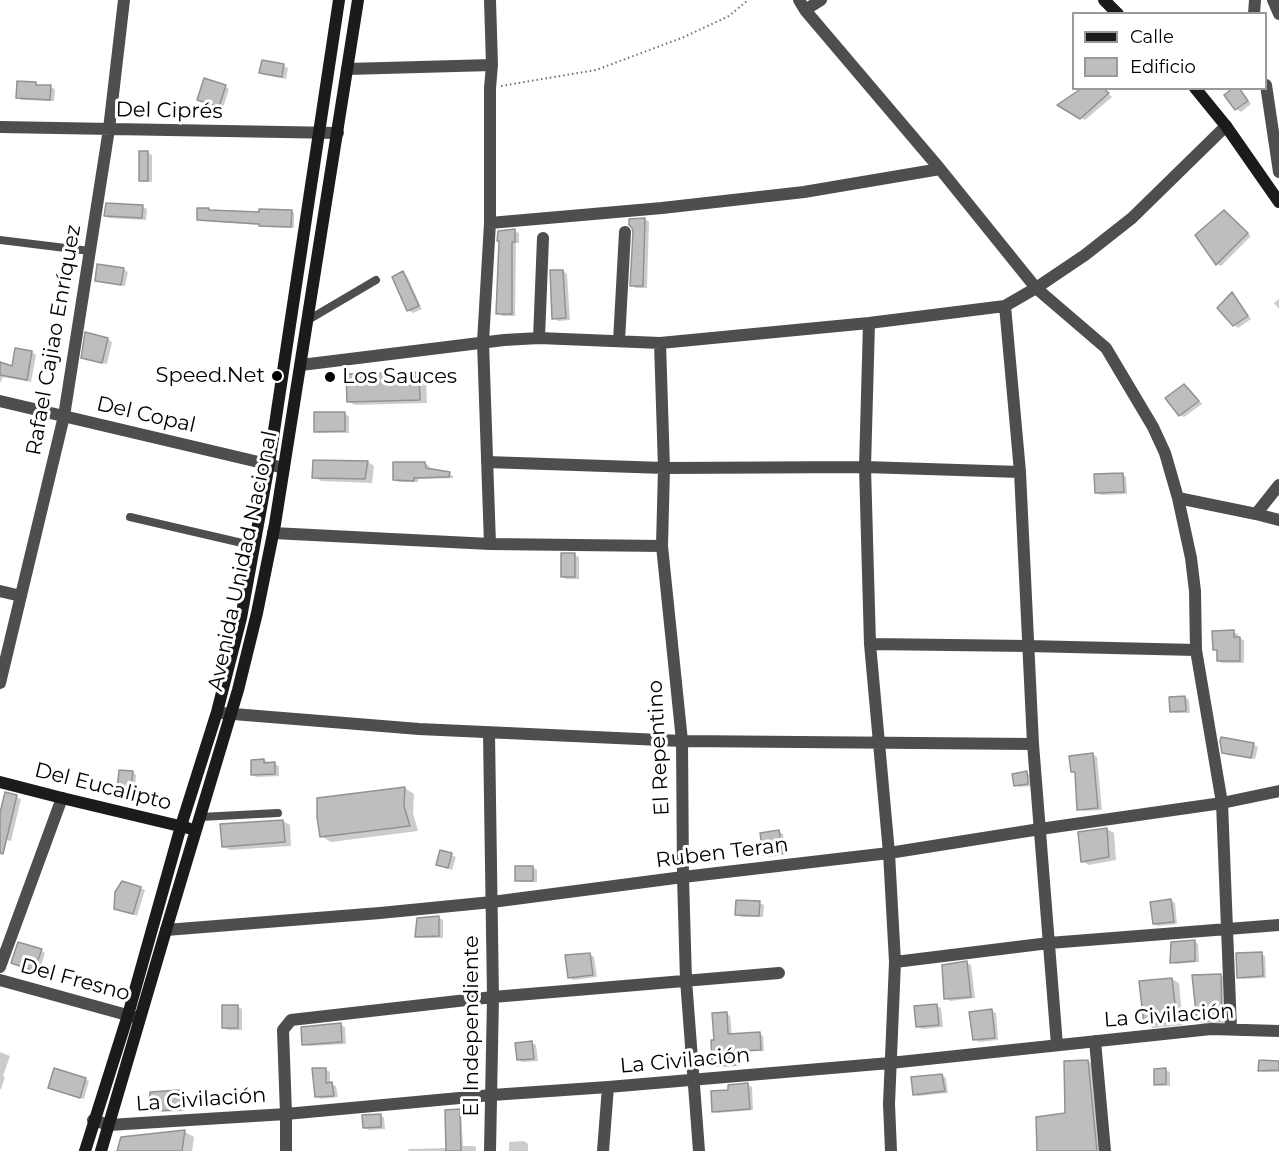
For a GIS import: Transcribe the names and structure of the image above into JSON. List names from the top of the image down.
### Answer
{
  "streets": {
    "main road": ["Avenida Unidad Nacional", "Del Eucalipto"],
    "street": [
      "Del Ciprés",
      "Rafael Cajiao Enríquez",
      "Del Copal",
      "El Repentino",
      "Ruben Teran",
      "Del Fresno",
      "La Civilación",
      "El Independiente"
    ]
  },
  "crossings": [
    ["Del Ciprés", "Rafael Cajiao Enríquez"],
    ["Del Ciprés", "Avenida Unidad Nacional"],
    ["Rafael Cajiao Enríquez", "Del Copal"],
    ["Del Copal", "Avenida Unidad Nacional"],
    ["Avenida Unidad Nacional", "Del Eucalipto"],
    ["Avenida Unidad Nacional", "Ruben Teran"],
    ["Avenida Unidad Nacional", "Del Fresno"],
    ["Avenida Unidad Nacional", "La Civilación"],
    ["El Repentino", "Ruben Teran"],
    ["El Repentino", "La Civilación"],
    ["Ruben Teran", "El Independiente"],
    ["La Civilación", "El Independiente"]
  ],
  "places": ["Speed.Net", "Los Sauces"],
  "legend": ["Calle", "Edificio"]
}
